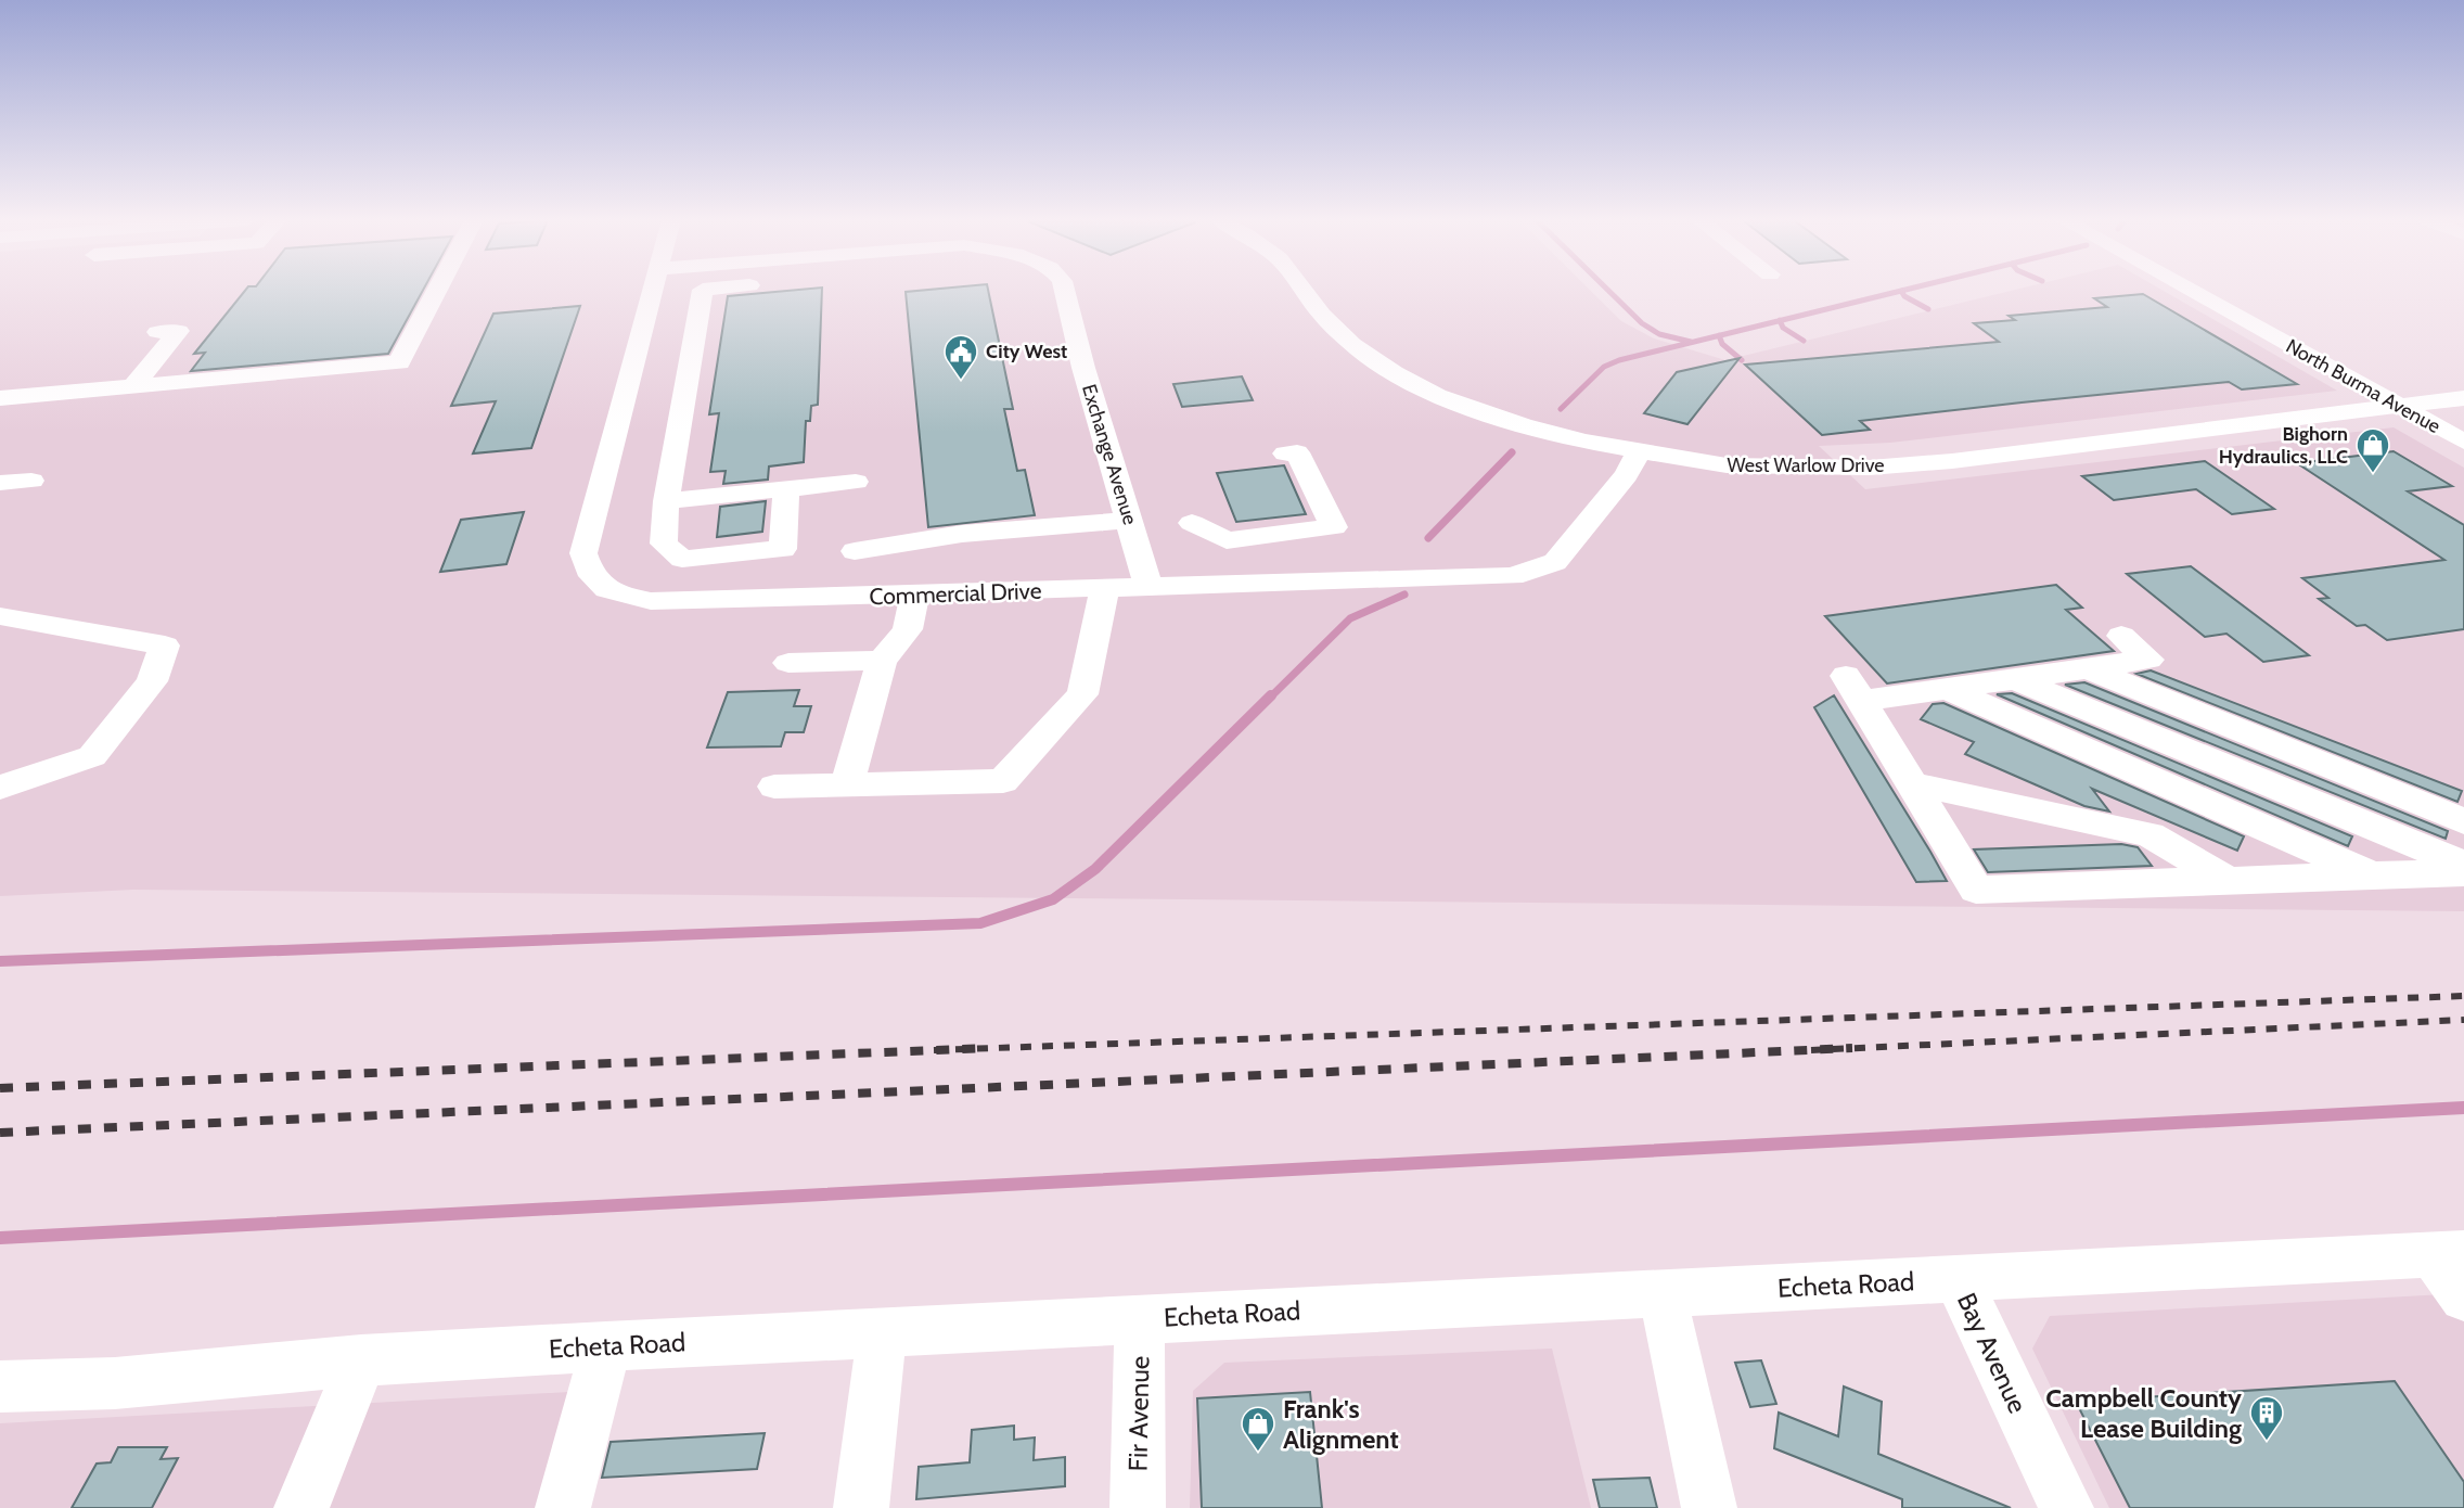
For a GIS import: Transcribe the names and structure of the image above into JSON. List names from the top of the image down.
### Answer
{
  "streets": {
    "street": [
      "North Burma Avenue",
      "Exchange Avenue",
      "West Warlow Drive",
      "Commercial Drive",
      "Echeta Road",
      "Bay Avenue",
      "Fir Avenue"
    ]
  },
  "crossings": [
    ["North Burma Avenue", "West Warlow Drive"],
    ["Exchange Avenue", "Commercial Drive"],
    ["West Warlow Drive", "Commercial Drive"],
    ["Echeta Road", "Bay Avenue"],
    ["Echeta Road", "Fir Avenue"]
  ],
  "places": {
    "public building": ["City West"],
    "shop": ["Bighorn Hydraulics, LLC", "Frank's Alignment"],
    "building": ["Campbell County Lease Building"]
  }
}
